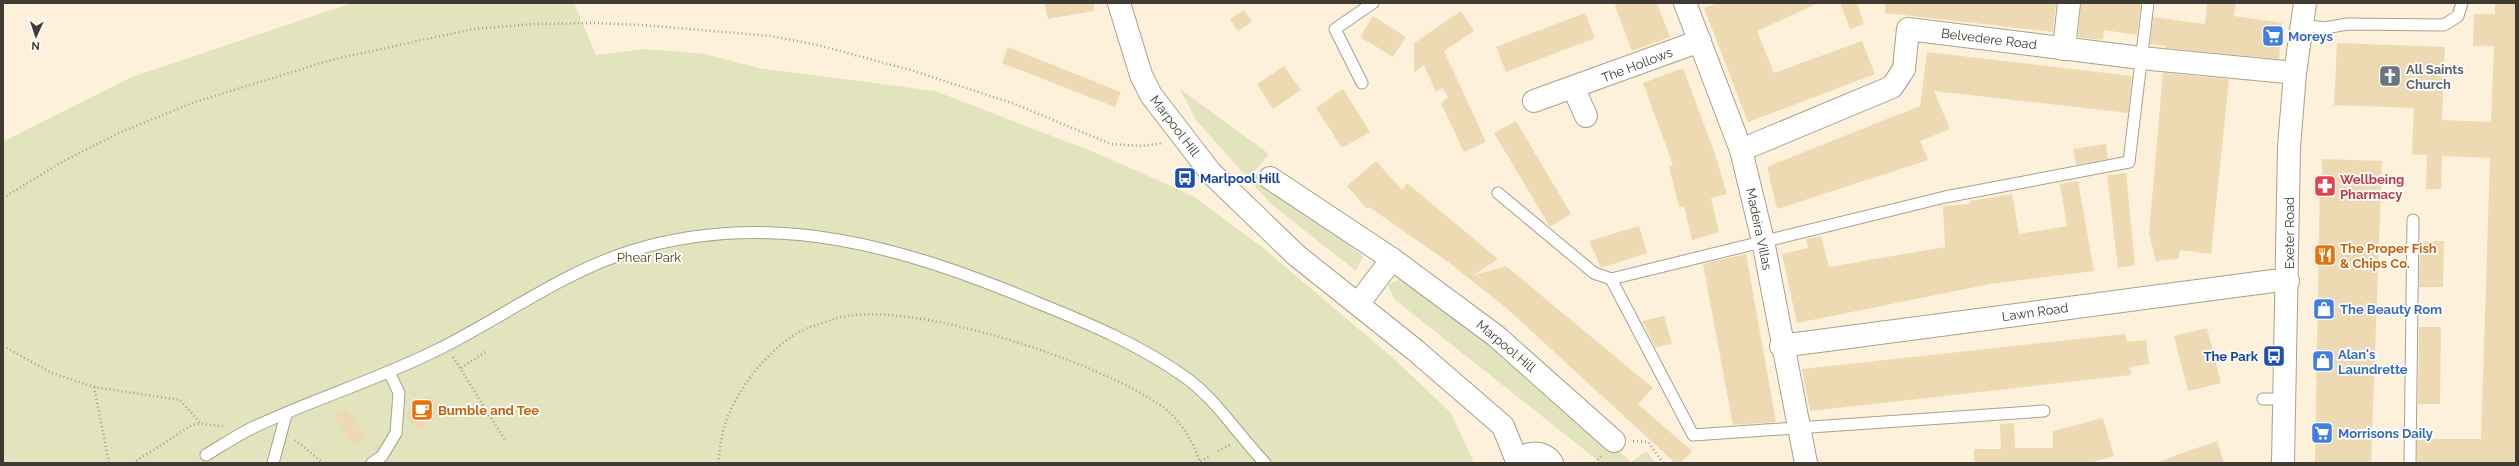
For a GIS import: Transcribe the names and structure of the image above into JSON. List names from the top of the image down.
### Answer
{
  "streets": {
    "street": [
      "Belvedere Road",
      "The Hollows",
      "Marpool Hill",
      "Madeira Villas",
      "Exeter Road",
      "Lawn Road"
    ]
  },
  "crossings": [
    ["Belvedere Road", "Madeira Villas"],
    ["Belvedere Road", "Exeter Road"],
    ["The Hollows", "Madeira Villas"],
    ["Madeira Villas", "Lawn Road"],
    ["Exeter Road", "Lawn Road"]
  ],
  "parks": ["Phear Park"],
  "places": {
    "supermarket": ["Moreys", "Morrisons Daily"],
    "church": ["All Saints Church"],
    "bus stop": ["Marlpool Hill", "The Park"],
    "pharmacy": ["Wellbeing Pharmacy"],
    "restaurant": ["The Proper Fish & Chips Co."],
    "shop": ["The Beauty Rom", "Alan's Laundrette"],
    "cafe": ["Bumble and Tee"]
  },
  "north": "bottom"
}
